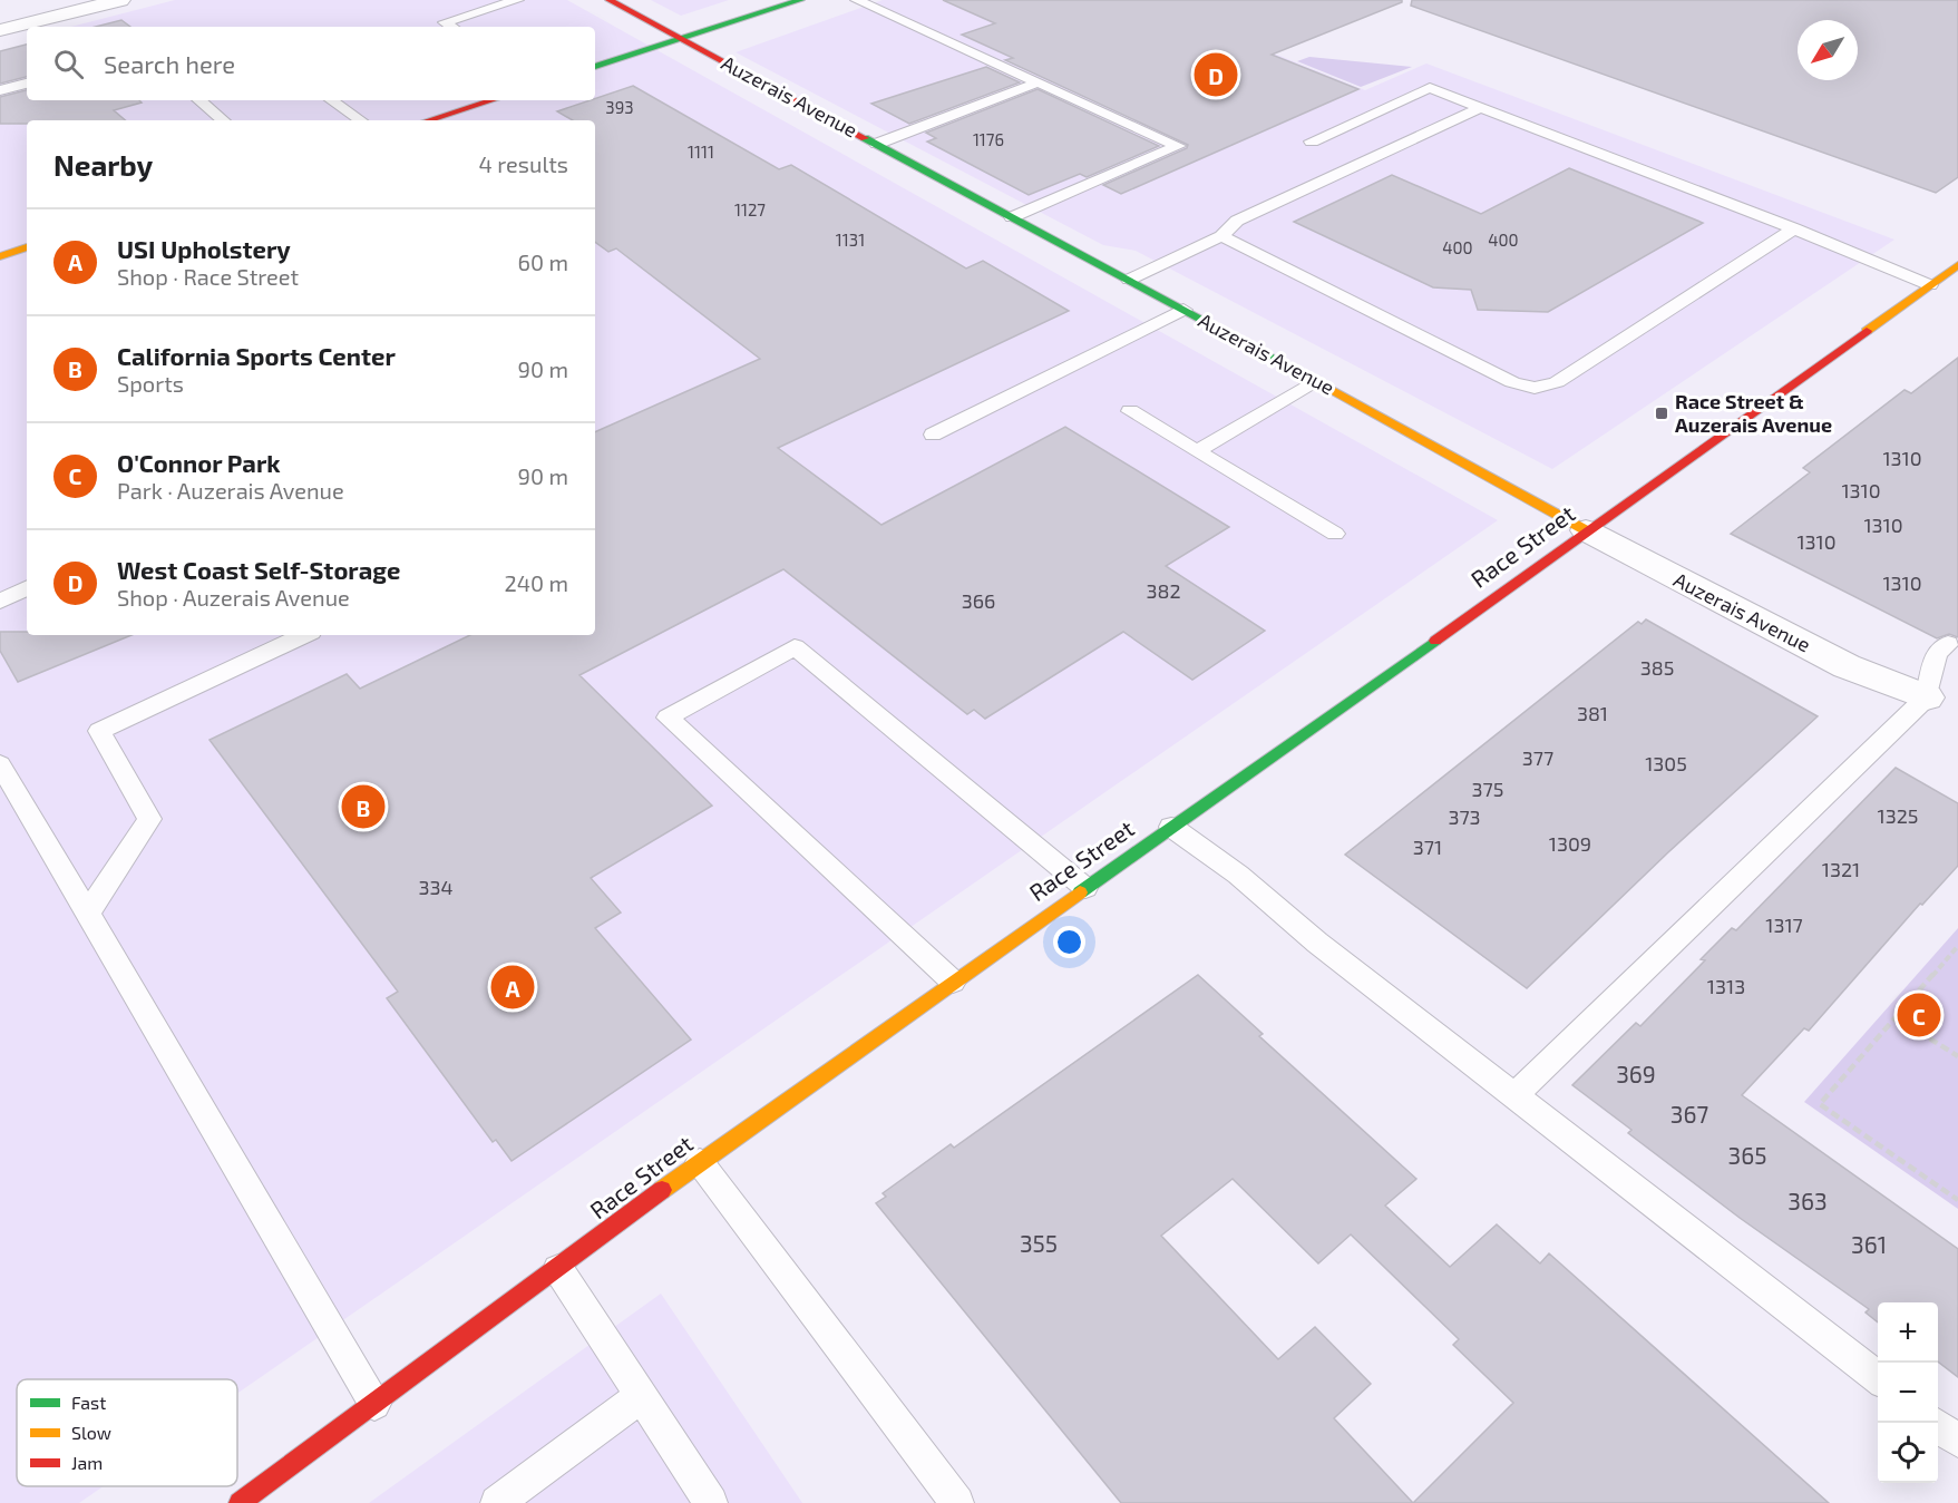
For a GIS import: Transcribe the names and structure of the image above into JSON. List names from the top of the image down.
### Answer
{
  "streets": {
    "main road": ["Auzerais Avenue", "Race Street"]
  },
  "crossings": [
    ["Auzerais Avenue", "Race Street"]
  ],
  "places": {
    "transit": ["Race Street & Auzerais Avenue"]
  },
  "house_numbers": [
    "393",
    "1176",
    "1111",
    "1127",
    "1131",
    "400",
    "400",
    "1310",
    "1310",
    "1310",
    "1310",
    "1310",
    "382",
    "366",
    "385",
    "381",
    "377",
    "1305",
    "375",
    "1325",
    "373",
    "1309",
    "371",
    "1321",
    "334",
    "1317",
    "1313",
    "369",
    "367",
    "365",
    "363",
    "355",
    "361"
  ],
  "legend": ["Fast", "Slow", "Jam"],
  "north": "bottom left",
  "page": {
    "search": "Search here",
    "pins": [
      "D",
      "B",
      "A",
      "C"
    ],
    "heading": ["Nearby", "4 results"],
    "list": [
      {
        "mark": "A",
        "name": "USI Upholstery",
        "note": "Shop · Race Street",
        "value": "60 m"
      },
      {
        "mark": "B",
        "name": "California Sports Center",
        "note": "Sports",
        "value": "90 m"
      },
      {
        "mark": "C",
        "name": "O'Connor Park",
        "note": "Park · Auzerais Avenue",
        "value": "90 m"
      },
      {
        "mark": "D",
        "name": "West Coast Self-Storage",
        "note": "Shop · Auzerais Avenue",
        "value": "240 m"
      }
    ],
    "map_buttons": ["+", "−"]
  }
}
